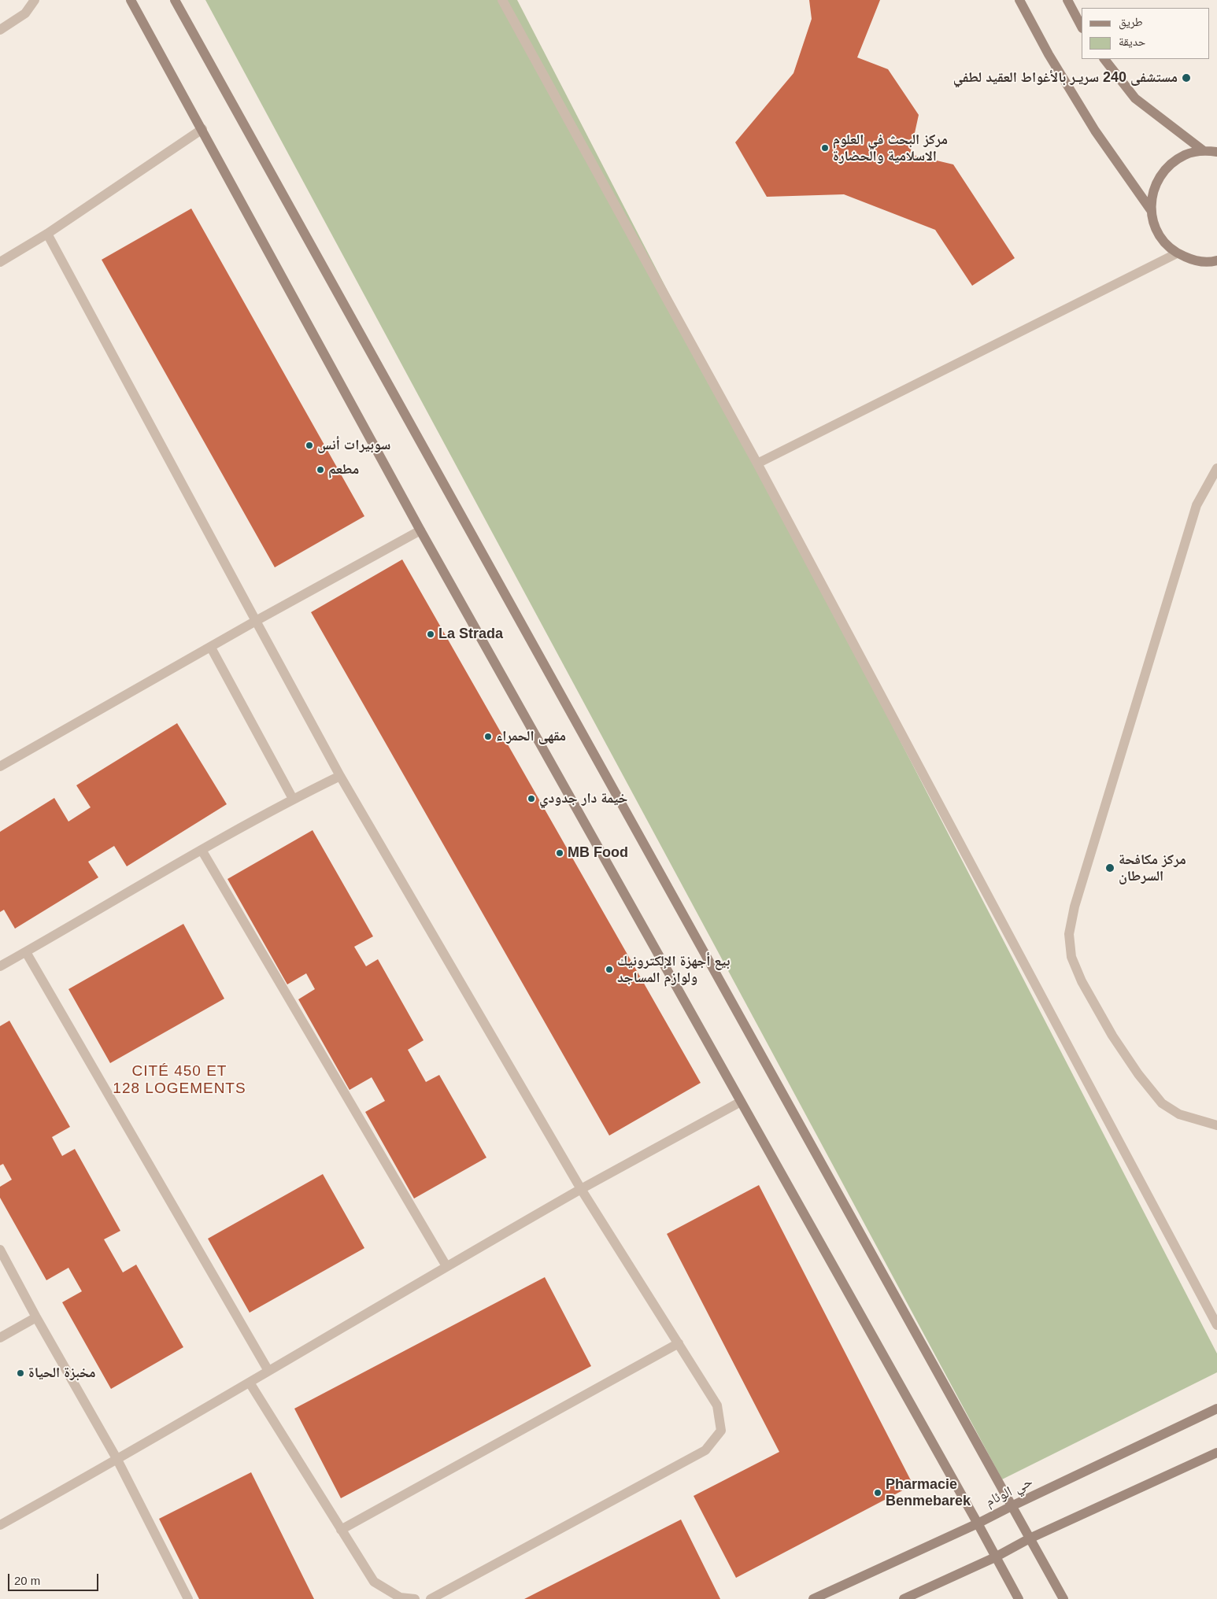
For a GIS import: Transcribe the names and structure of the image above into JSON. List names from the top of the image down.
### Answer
{
  "streets": {
    "main road": ["حي الوئام"]
  },
  "districts": ["CITÉ 450 ET 128 LOGEMENTS"],
  "places": [
    "مستشفى 240 سريـر بالأغواط العقيد لطفي",
    "مركز البحث في العلوم الاسلامية والحضارة",
    "سوبيرات أنس",
    "مطعم",
    "La Strada",
    "مقهى الحمراء",
    "خيمة دار جدودي",
    "MB Food",
    "مركز مكافحة السرطان",
    "بيع أجهزة الإلكترونيك ولوازم المساجد",
    "مخبزة الحياة",
    "Pharmacie Benmebarek"
  ],
  "legend": ["طريق", "حديقة"],
  "scale_bar": "20 m"
}
